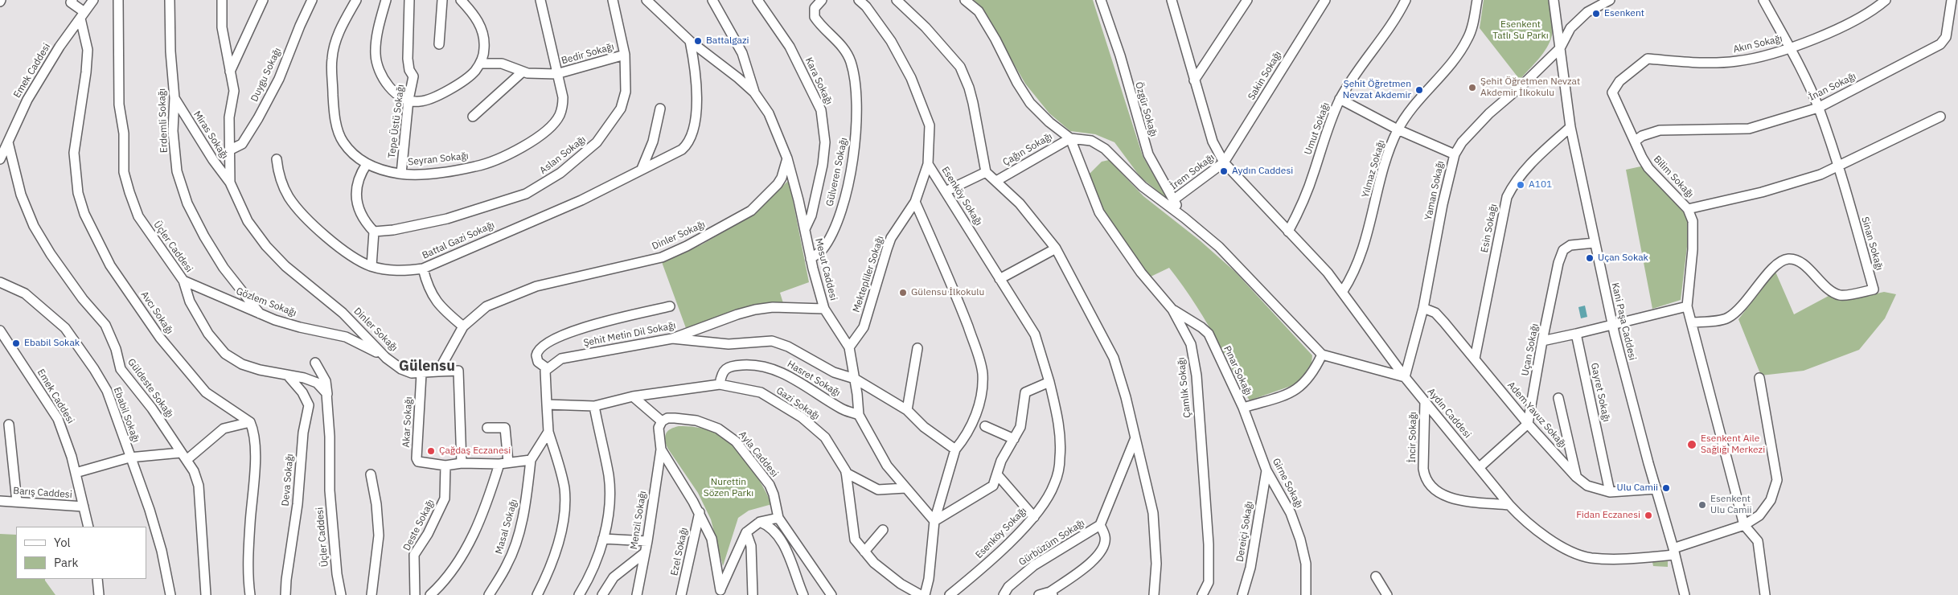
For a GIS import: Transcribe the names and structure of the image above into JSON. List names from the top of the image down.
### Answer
{
  "streets": {
    "street": [
      "Akın Sokağı",
      "Bedir Sokağı",
      "Emek Caddesi",
      "Duygu Sokağı",
      "Sakin Sokağı",
      "Kara Sokağı",
      "İnan Sokağı",
      "Özgür Sokağı",
      "Erdemli Sokağı",
      "Tepe Üstü Sokağı",
      "Umut Sokağı",
      "Miras Sokağı",
      "Çağın Sokağı",
      "Aslan Sokağı",
      "Seyran Sokağı",
      "Yılmaz Sokağı",
      "Gülveren Sokağı",
      "İrem Sokağı",
      "Bilim Sokağı",
      "Yaman Sokağı",
      "Esenköy Sokağı",
      "Esin Sokağı",
      "Dinler Sokağı",
      "Battal Gazi Sokağı",
      "Sinan Sokağı",
      "Üçler Caddesi",
      "Mesut Caddesi",
      "Mektepliler Sokağı",
      "Gözlem Sokağı",
      "Avcı Sokağı",
      "Kani Paşa Caddesi",
      "Şehit Metin Dil Sokağı",
      "Uçan Sokağı",
      "Pınar Sokağı",
      "Hasret Sokağı",
      "Çamlık Sokağı",
      "Güldeste Sokağı",
      "Gayret Sokağı",
      "Gazi Sokağı",
      "Aydın Caddesi",
      "Ebabil Sokağı",
      "Adem Yavuz Sokağı",
      "Akar Sokağı",
      "İncir Sokağı",
      "Ayla Caddesi",
      "Deva Sokağı",
      "Girne Sokağı",
      "Barış Caddesi",
      "Menzil Sokağı",
      "Deste Sokağı",
      "Masal Sokağı",
      "Dereiçi Sokağı",
      "Gürbüzüm Sokağı",
      "Ezel Sokağı"
    ]
  },
  "crossings": [
    ["Akın Sokağı", "Bilim Sokağı"],
    ["Akın Sokağı", "Sinan Sokağı"],
    ["Bedir Sokağı", "Aslan Sokağı"],
    ["Bedir Sokağı", "Seyran Sokağı"],
    ["Emek Caddesi", "Avcı Sokağı"],
    ["Emek Caddesi", "Güldeste Sokağı"],
    ["Emek Caddesi", "Barış Caddesi"],
    ["Duygu Sokağı", "Dinler Sokağı"],
    ["Sakin Sokağı", "İrem Sokağı"],
    ["Sakin Sokağı", "Aydın Caddesi"],
    ["Kara Sokağı", "Mesut Caddesi"],
    ["İnan Sokağı", "Bilim Sokağı"],
    ["İnan Sokağı", "Sinan Sokağı"],
    ["Özgür Sokağı", "İrem Sokağı"],
    ["Erdemli Sokağı", "Miras Sokağı"],
    ["Erdemli Sokağı", "Gözlem Sokağı"],
    ["Tepe Üstü Sokağı", "Seyran Sokağı"],
    ["Umut Sokağı", "Aydın Caddesi"],
    ["Miras Sokağı", "Dinler Sokağı"],
    ["Çağın Sokağı", "Çamlık Sokağı"],
    ["Yılmaz Sokağı", "Aydın Caddesi"],
    ["Gülveren Sokağı", "Mesut Caddesi"],
    ["İrem Sokağı", "Aydın Caddesi"],
    ["Yaman Sokağı", "Kani Paşa Caddesi"],
    ["Yaman Sokağı", "Aydın Caddesi"],
    ["Yaman Sokağı", "Adem Yavuz Sokağı"],
    ["Esenköy Sokağı", "Mektepliler Sokağı"],
    ["Esin Sokağı", "Kani Paşa Caddesi"],
    ["Esin Sokağı", "Adem Yavuz Sokağı"],
    ["Dinler Sokağı", "Mesut Caddesi"],
    ["Dinler Sokağı", "Gözlem Sokağı"],
    ["Dinler Sokağı", "Akar Sokağı"],
    ["Battal Gazi Sokağı", "Mesut Caddesi"],
    ["Üçler Caddesi", "Gözlem Sokağı"],
    ["Üçler Caddesi", "Deva Sokağı"],
    ["Mesut Caddesi", "Mektepliler Sokağı"],
    ["Mesut Caddesi", "Şehit Metin Dil Sokağı"],
    ["Mesut Caddesi", "Hasret Sokağı"],
    ["Kani Paşa Caddesi", "Uçan Sokağı"],
    ["Kani Paşa Caddesi", "Aydın Caddesi"],
    ["Kani Paşa Caddesi", "Adem Yavuz Sokağı"],
    ["Uçan Sokağı", "Adem Yavuz Sokağı"],
    ["Pınar Sokağı", "Çamlık Sokağı"],
    ["Pınar Sokağı", "Girne Sokağı"],
    ["Hasret Sokağı", "Gazi Sokağı"],
    ["Gayret Sokağı", "Adem Yavuz Sokağı"],
    ["Aydın Caddesi", "İncir Sokağı"],
    ["Akar Sokağı", "Deste Sokağı"],
    ["Girne Sokağı", "Dereiçi Sokağı"]
  ],
  "districts": ["Gülensu"],
  "parks": ["Esenkent Tatlı Su Parkı", "Nurettin Sözen Parkı"],
  "places": [
    "Esenkent",
    "Battalgazi",
    "Şehit Öğretmen Nevzat Akdemir İlkokulu",
    "Şehit Öğretmen Nevzat Akdemir",
    "Aydın Caddesi",
    "A101",
    "Uçan Sokak",
    "Gülensu İlkokulu",
    "Ebabil Sokak",
    "Esenkent Aile Sağlığı Merkezi",
    "Çağdaş Eczanesi",
    "Ulu Camii",
    "Esenkent Ulu Camii",
    "Fidan Eczanesi"
  ],
  "legend": ["Yol", "Park"]
}
